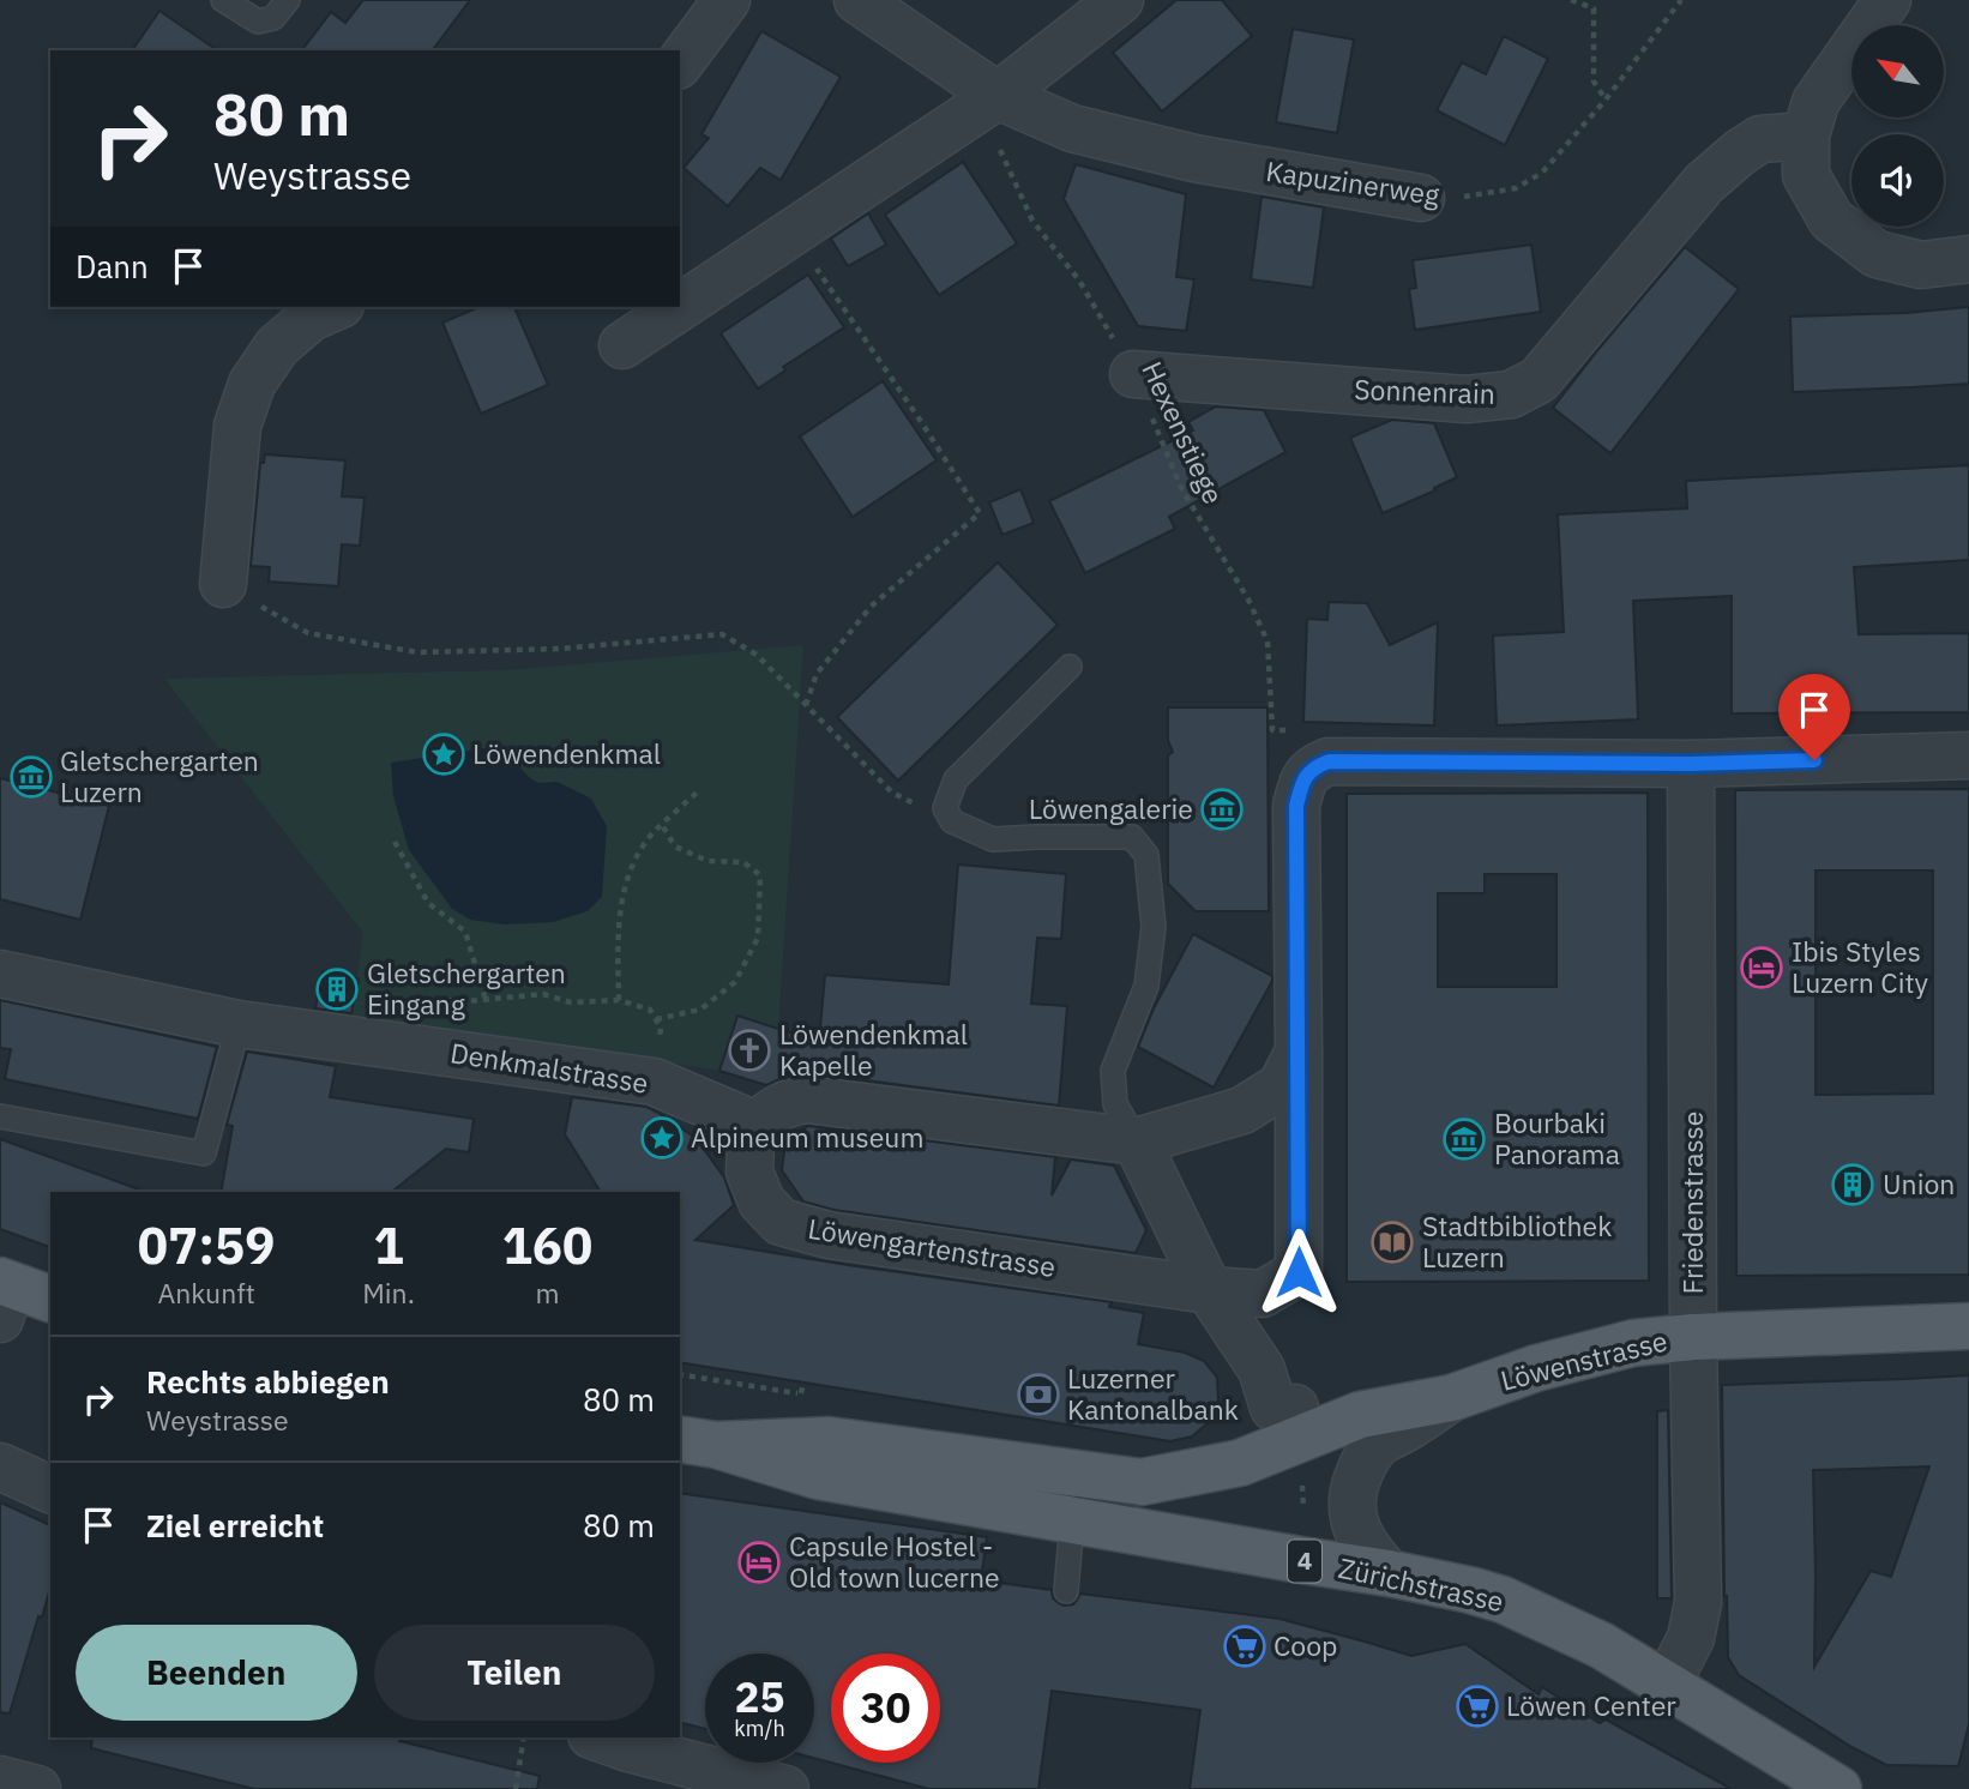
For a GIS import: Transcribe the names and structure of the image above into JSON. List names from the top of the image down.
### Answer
{
  "streets": {
    "main road": ["Löwenstrasse", "4", "Zürichstrasse"],
    "street": [
      "Kapuzinerweg",
      "Sonnenrain",
      "Denkmalstrasse",
      "Friedenstrasse",
      "Löwengartenstrasse"
    ],
    "path": ["Hexenstiege"]
  },
  "crossings": [
    ["Sonnenrain", "Hexenstiege"],
    ["Denkmalstrasse", "Löwengartenstrasse"],
    ["Friedenstrasse", "Löwenstrasse"],
    ["Friedenstrasse", "Zürichstrasse"],
    ["Löwenstrasse", "Zürichstrasse"]
  ],
  "places": {
    "place": ["Löwendenkmal", "Alpineum museum"],
    "museum": ["Gletschergarten Luzern", "Löwengalerie", "Bourbaki Panorama"],
    "hotel": ["Ibis Styles Luzern City", "Capsule Hostel - Old town lucerne"],
    "building": ["Gletschergarten Eingang", "Union"],
    "church": ["Löwendenkmal Kapelle"],
    "library": ["Stadtbibliothek Luzern"],
    "bank": ["Luzerner Kantonalbank"],
    "supermarket": ["Coop", "Löwen Center"]
  },
  "north": "top left",
  "page": {
    "turn": ["80 m", "Weystrasse"],
    "then": "Dann",
    "eta": [
      "07:59",
      "Ankunft",
      "1",
      "Min.",
      "160",
      "m"
    ],
    "list": [
      {
        "name": "Rechts abbiegen",
        "note": "Weystrasse",
        "value": "80 m"
      },
      {
        "name": "Ziel erreicht",
        "value": "80 m"
      }
    ],
    "buttons": ["Beenden", "Teilen"],
    "speed": "25 km/h",
    "limit": "30"
  }
}
